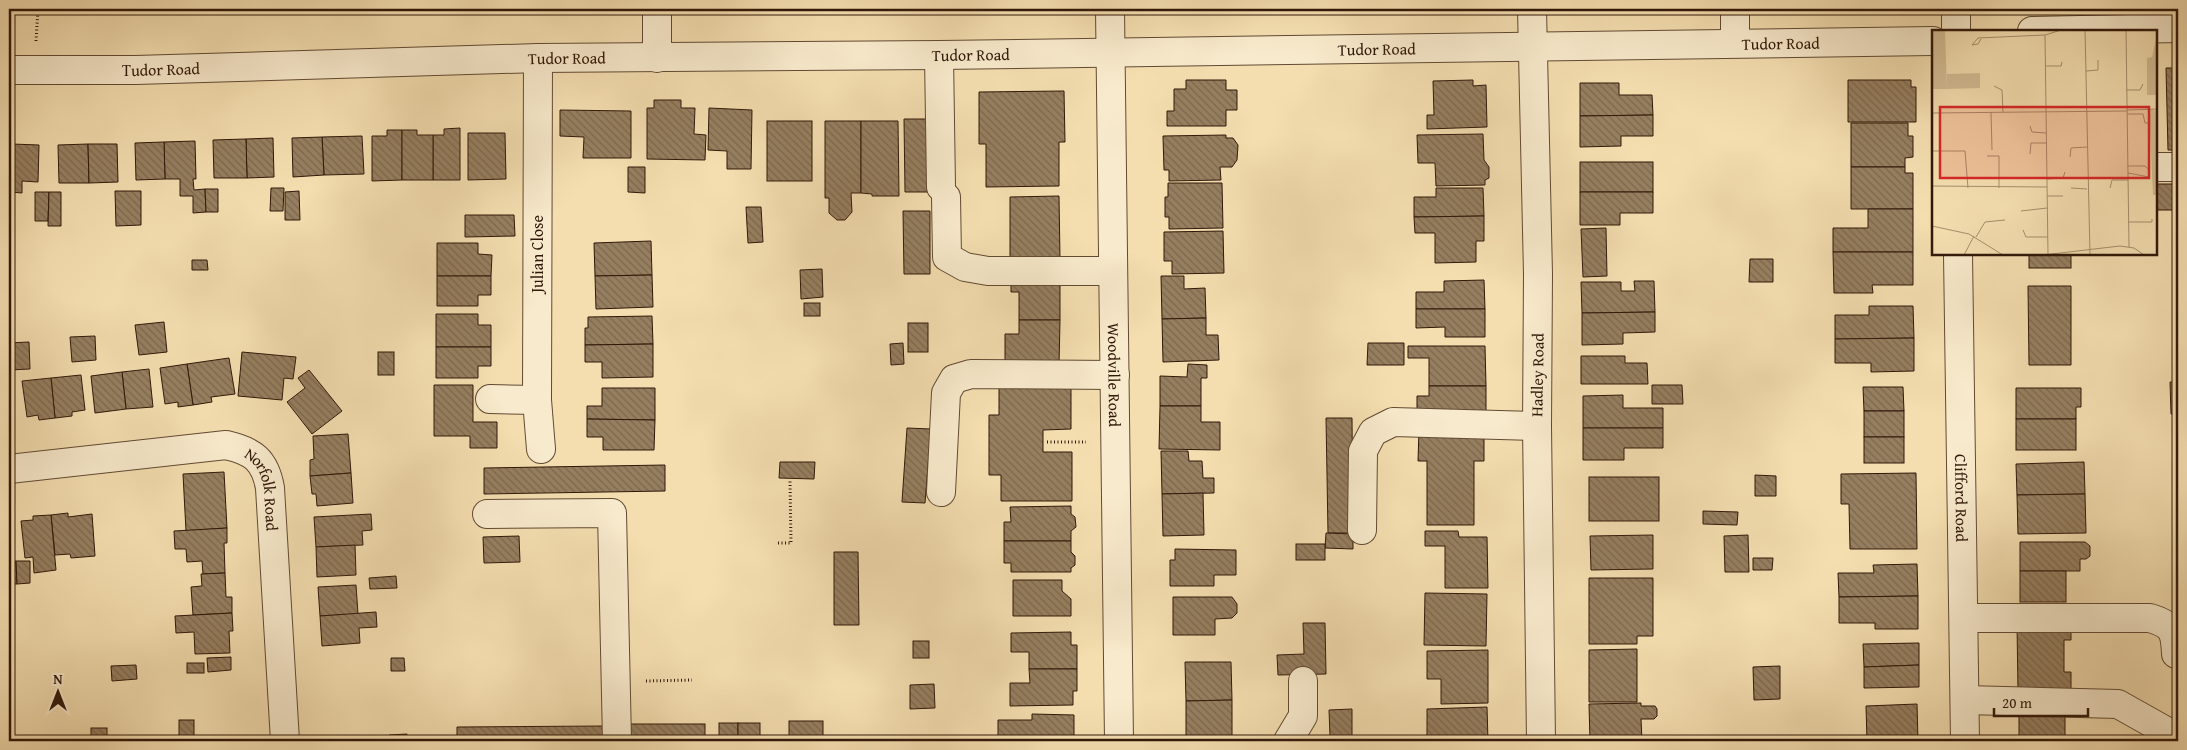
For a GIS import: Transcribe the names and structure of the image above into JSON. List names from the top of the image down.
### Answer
{
  "streets": {
    "street": [
      "Tudor Road",
      "Julian Close",
      "Woodville Road",
      "Hadley Road",
      "Norfolk Road",
      "Clifford Road"
    ]
  },
  "crossings": [
    ["Tudor Road", "Julian Close"],
    ["Tudor Road", "Woodville Road"],
    ["Tudor Road", "Hadley Road"]
  ],
  "scale_bar": "20 m",
  "north": "top"
}
